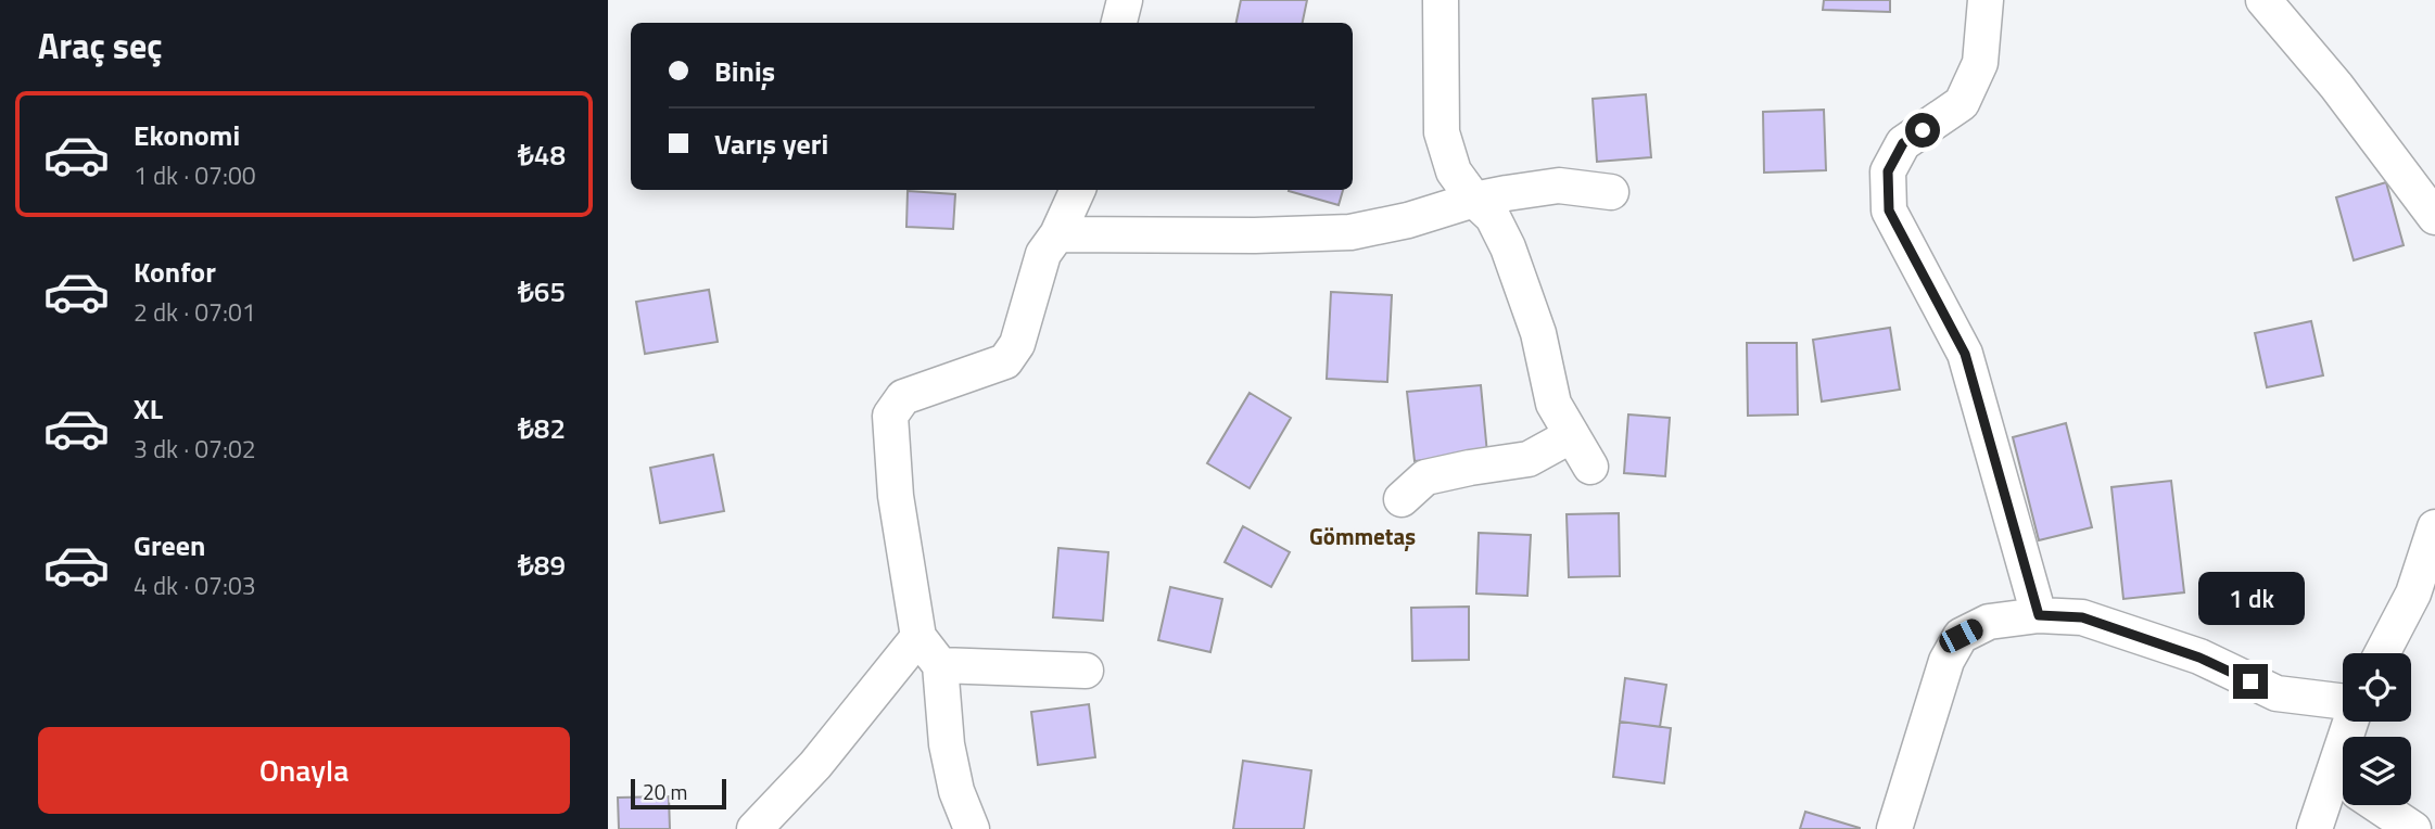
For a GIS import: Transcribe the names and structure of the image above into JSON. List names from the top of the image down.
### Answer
{
  "districts": ["Gömmetaş"],
  "scale_bar": "20 m",
  "page": {
    "heading": "Araç seç",
    "banner": ["Biniş", "Varış yeri"],
    "list": [
      {
        "name": "Ekonomi",
        "note": "1 dk · 07:00",
        "value": "₺48"
      },
      {
        "name": "Konfor",
        "note": "2 dk · 07:01",
        "value": "₺65"
      },
      {
        "name": "XL",
        "note": "3 dk · 07:02",
        "value": "₺82"
      },
      {
        "name": "Green",
        "note": "4 dk · 07:03",
        "value": "₺89"
      }
    ],
    "bubble": "1 dk",
    "buttons": "Onayla",
    "scale": "20 m"
  }
}
